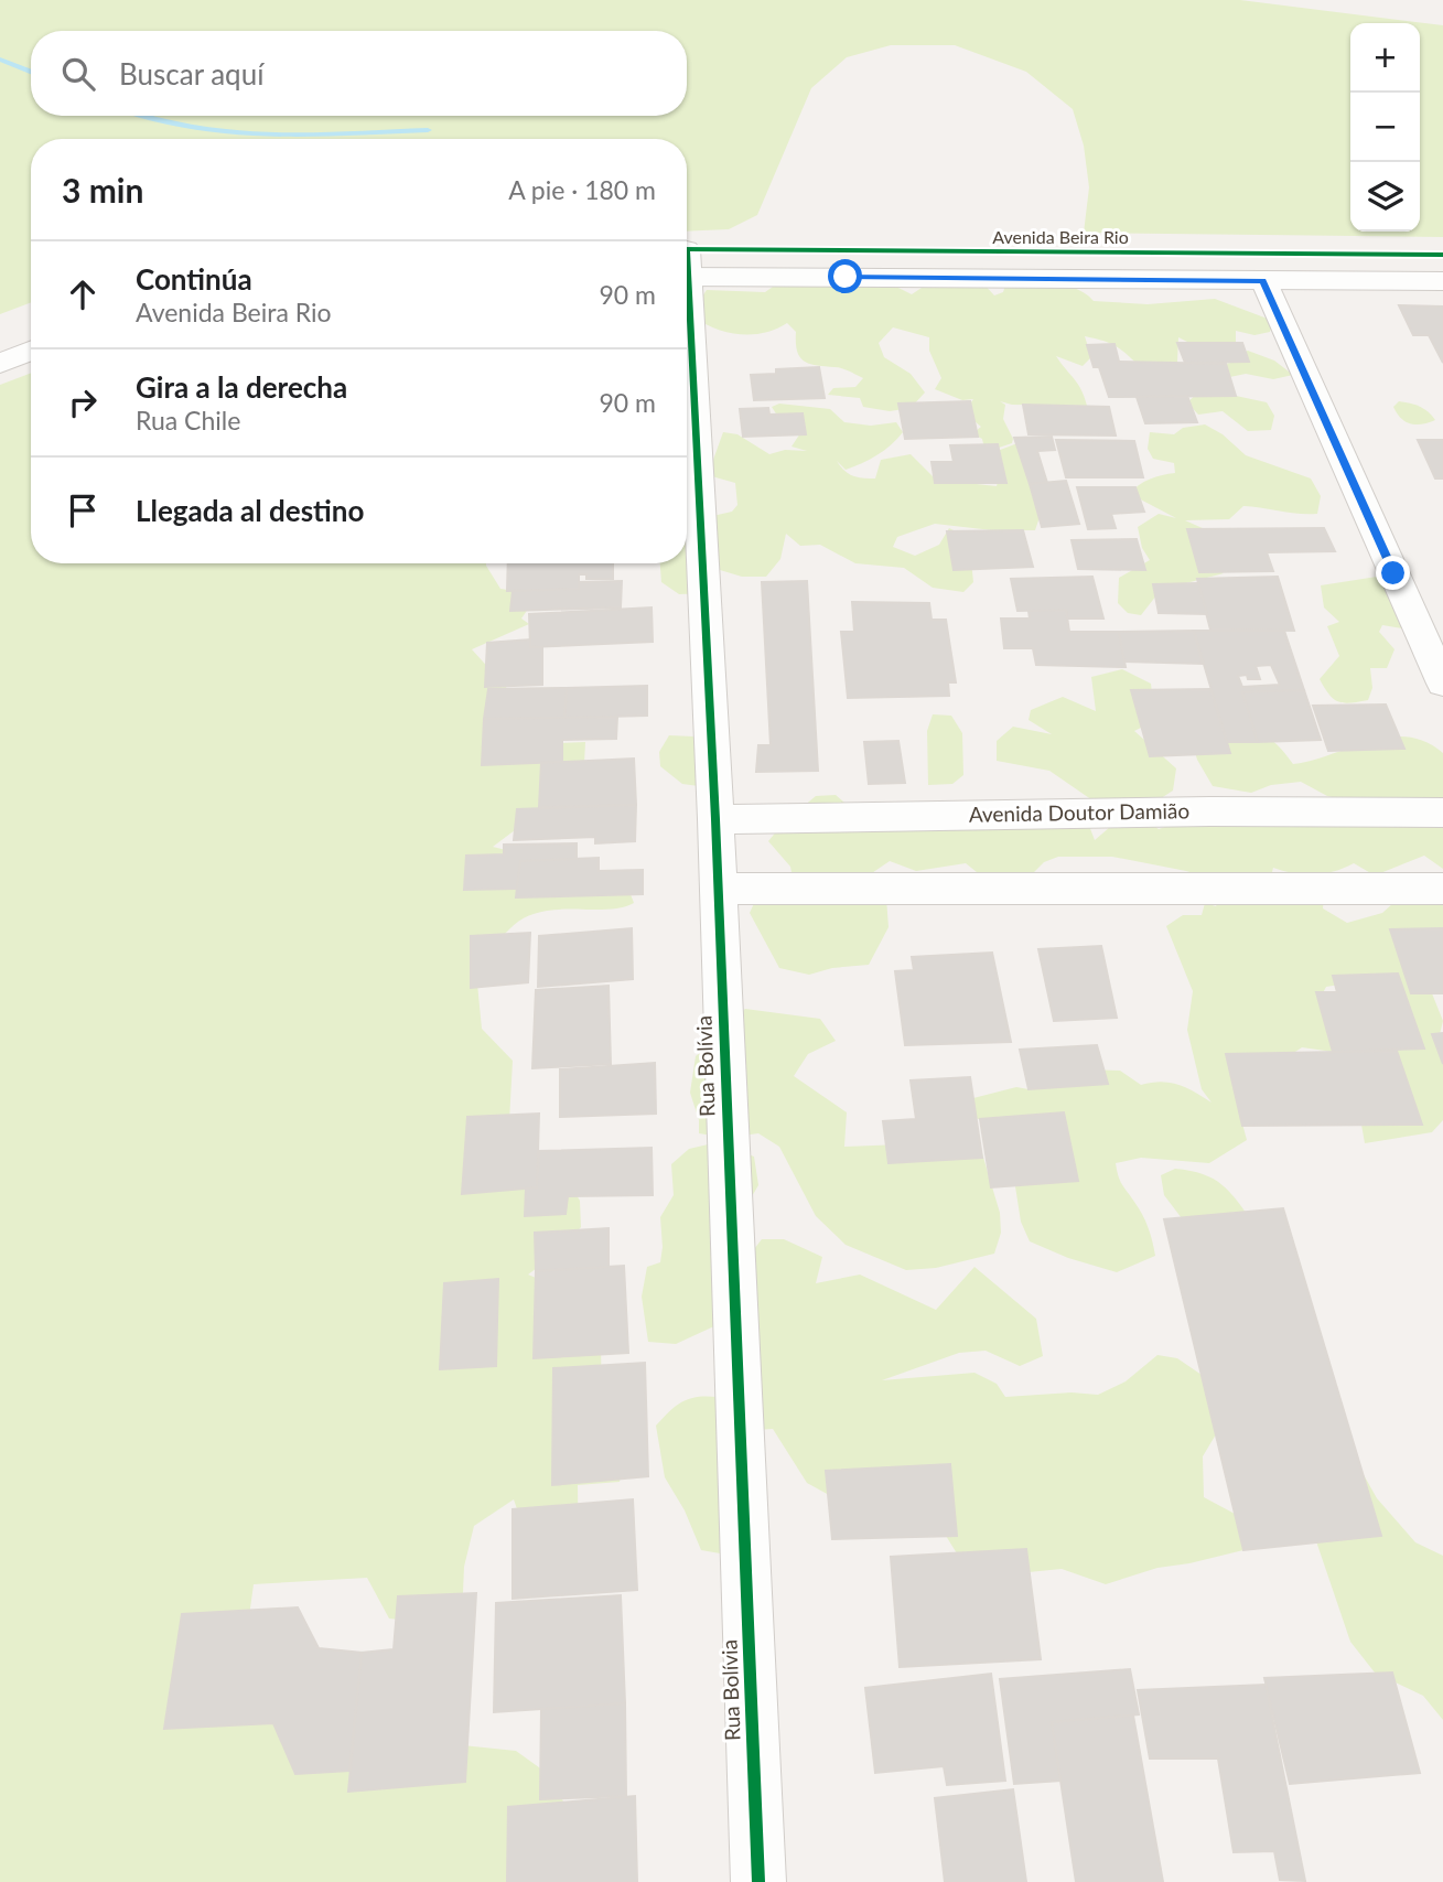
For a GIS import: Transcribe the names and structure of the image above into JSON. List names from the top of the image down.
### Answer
{
  "streets": {
    "street": ["Avenida Beira Rio", "Avenida Doutor Damião", "Rua Bolívia"]
  },
  "crossings": [
    ["Avenida Doutor Damião", "Rua Bolívia"]
  ],
  "page": {
    "map_buttons": ["+", "−"],
    "search": "Buscar aquí",
    "heading": ["3 min", "A pie · 180 m"],
    "list": [
      ["Continúa", "Avenida Beira Rio", "90 m"],
      ["Gira a la derecha", "Rua Chile", "90 m"],
      "Llegada al destino"
    ]
  }
}
